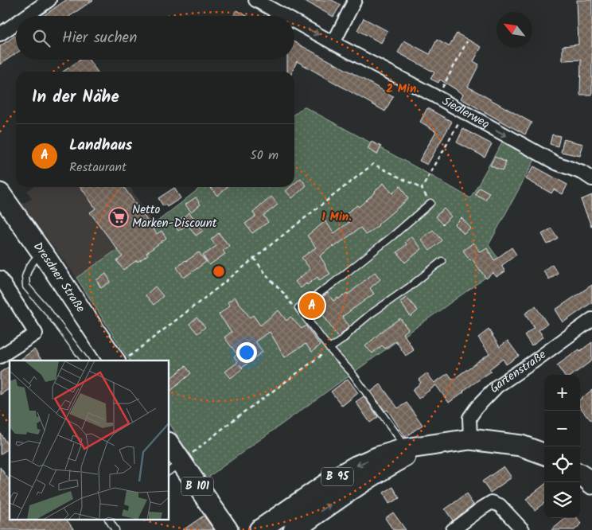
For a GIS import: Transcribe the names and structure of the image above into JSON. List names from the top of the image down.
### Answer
{
  "streets": {
    "main road": ["Dresdner Straße", "B 95", "B 101"],
    "street": ["Siedlerweg", "Gartenstraße"]
  },
  "crossings": [
    ["Gartenstraße", "B 95"]
  ],
  "one_way": ["Siedlerweg"],
  "places": {
    "supermarket": ["Netto Marken-Discount"]
  },
  "north": "top left",
  "page": {
    "search": "Hier suchen",
    "heading": "In der Nähe",
    "list": [
      {
        "mark": "A",
        "name": "Landhaus",
        "note": "Restaurant",
        "value": "50 m"
      }
    ],
    "pins": "A",
    "map_buttons": ["+", "−"]
  },
  "rings": ["2 Min.", "1 Min."]
}
